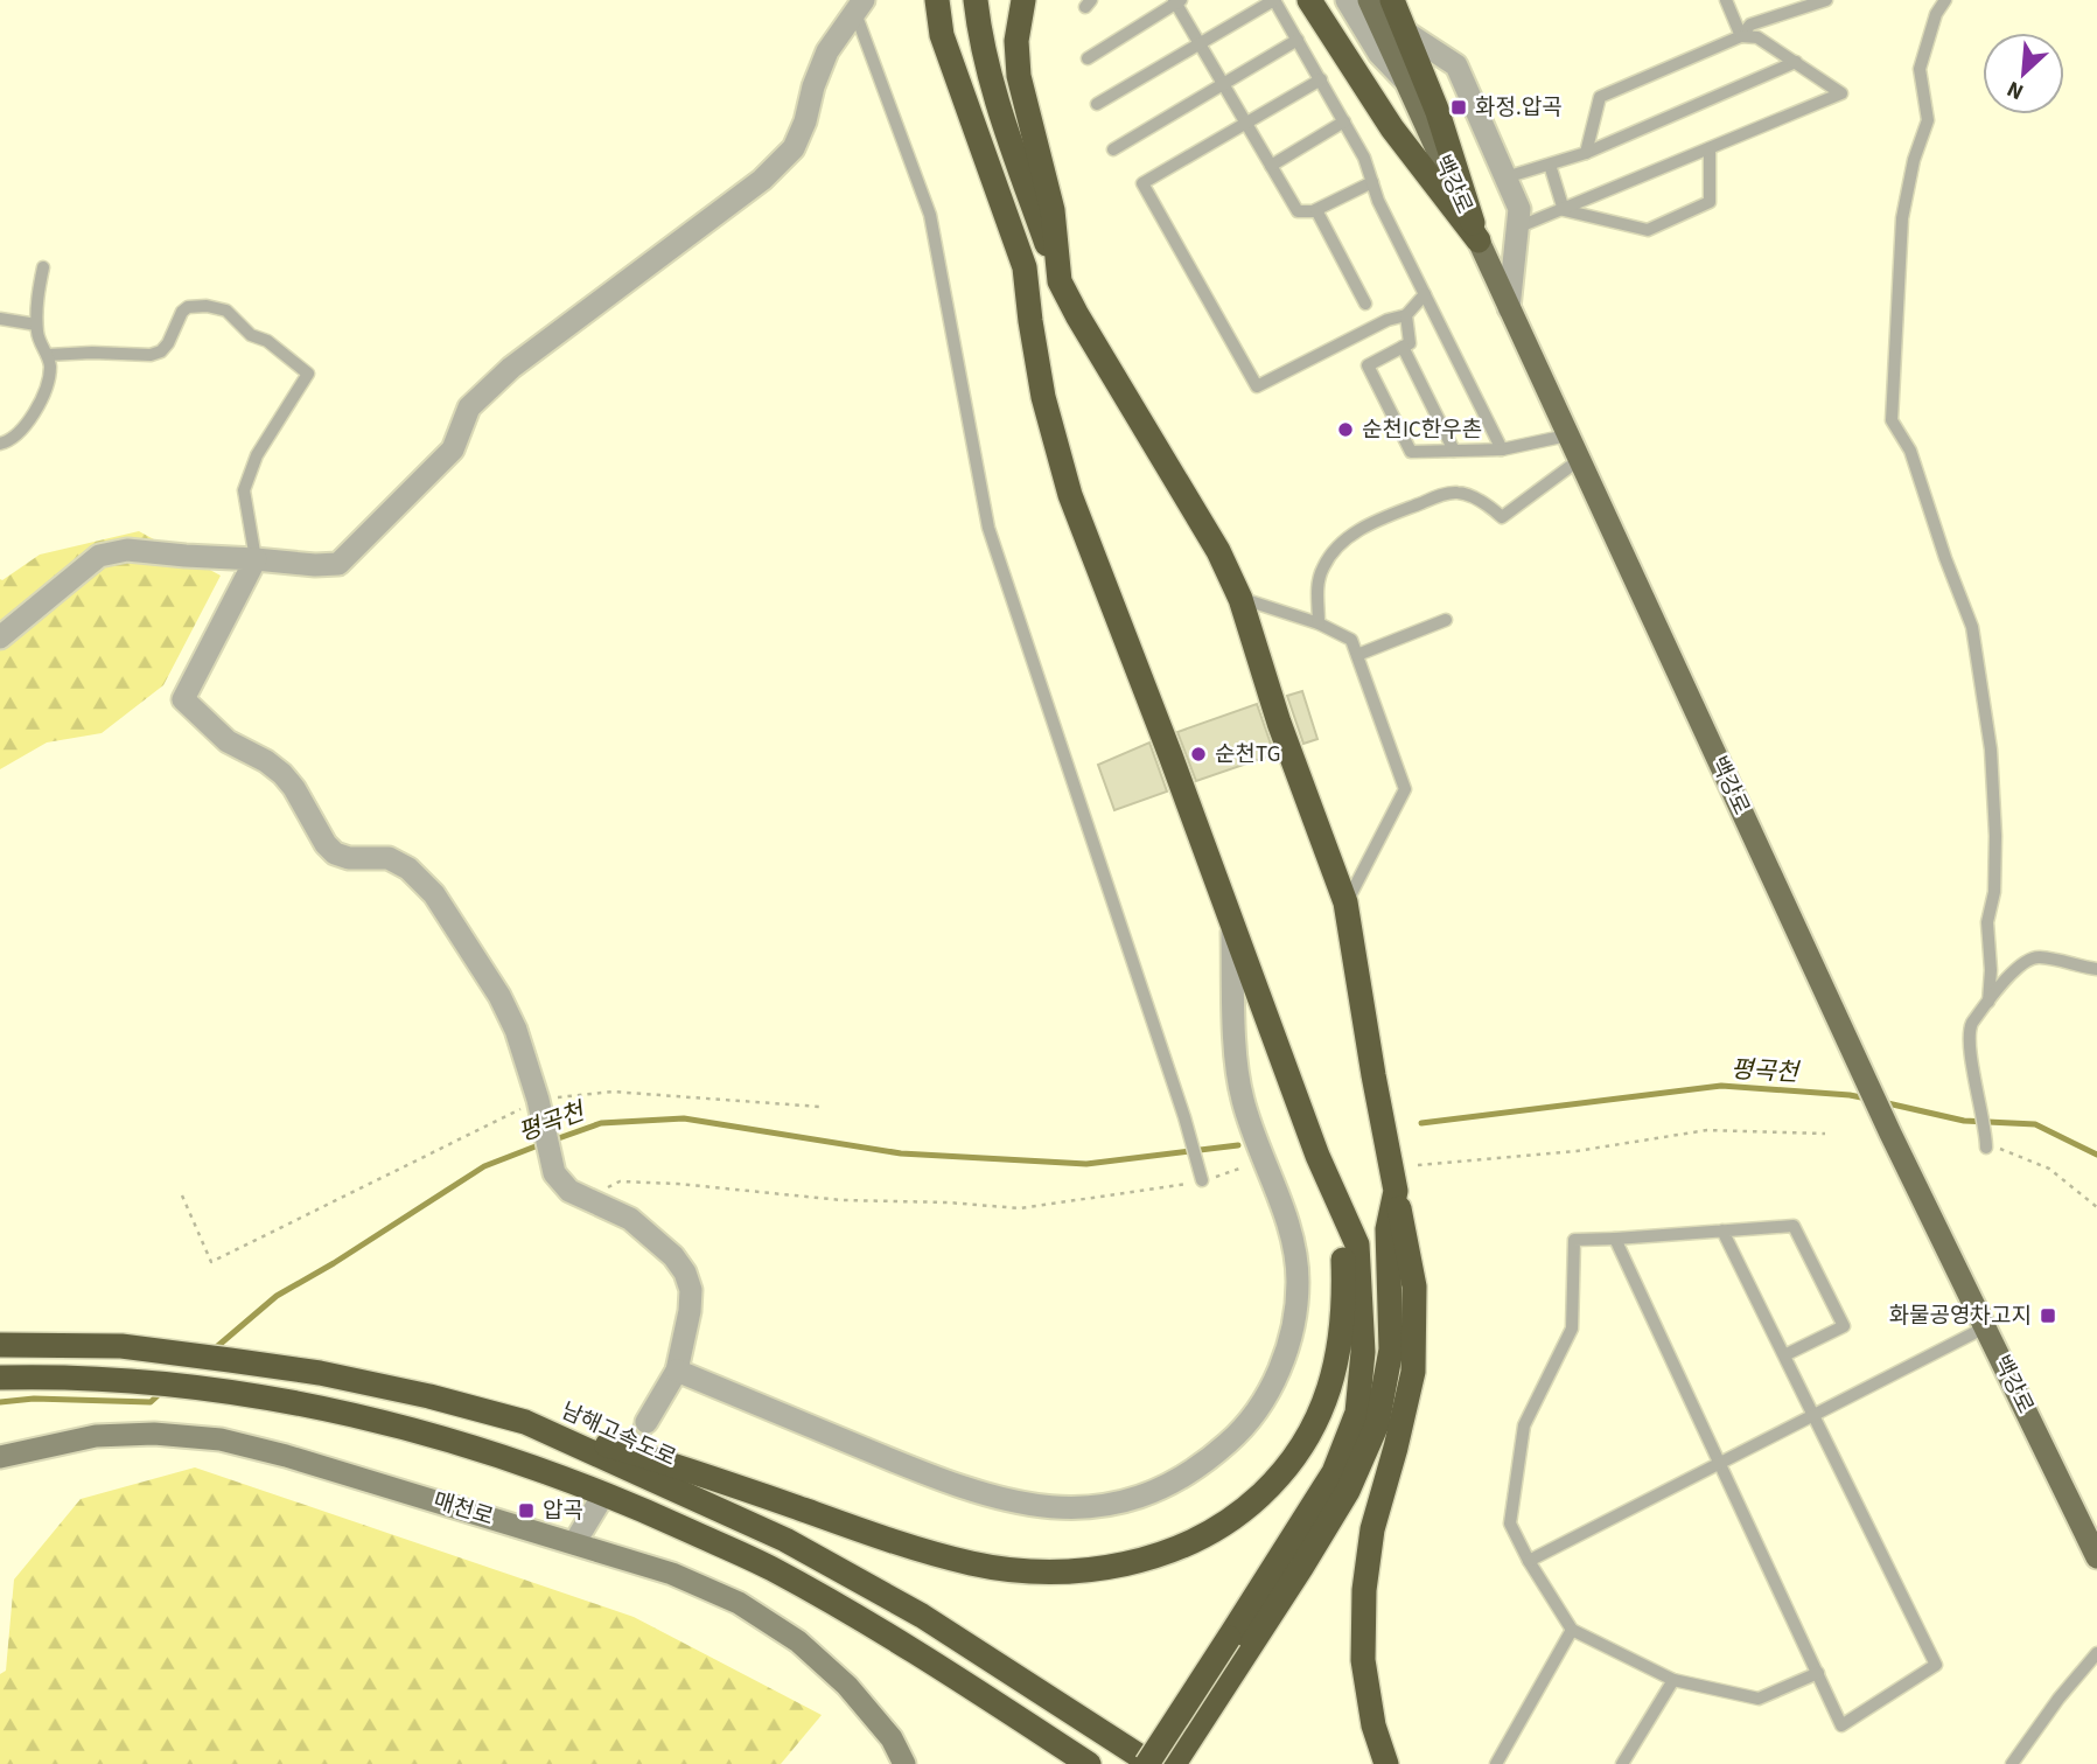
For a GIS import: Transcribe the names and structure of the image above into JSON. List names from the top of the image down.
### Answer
{
  "streets": {
    "highway": ["남해고속도로"],
    "main road": ["백강로", "매천로"]
  },
  "water": ["평곡천"],
  "places": {
    "transit": ["화정.압곡", "화물공영차고지", "압곡"],
    "other": ["순천IC한우촌", "순천TG"]
  },
  "north": "bottom left"
}
